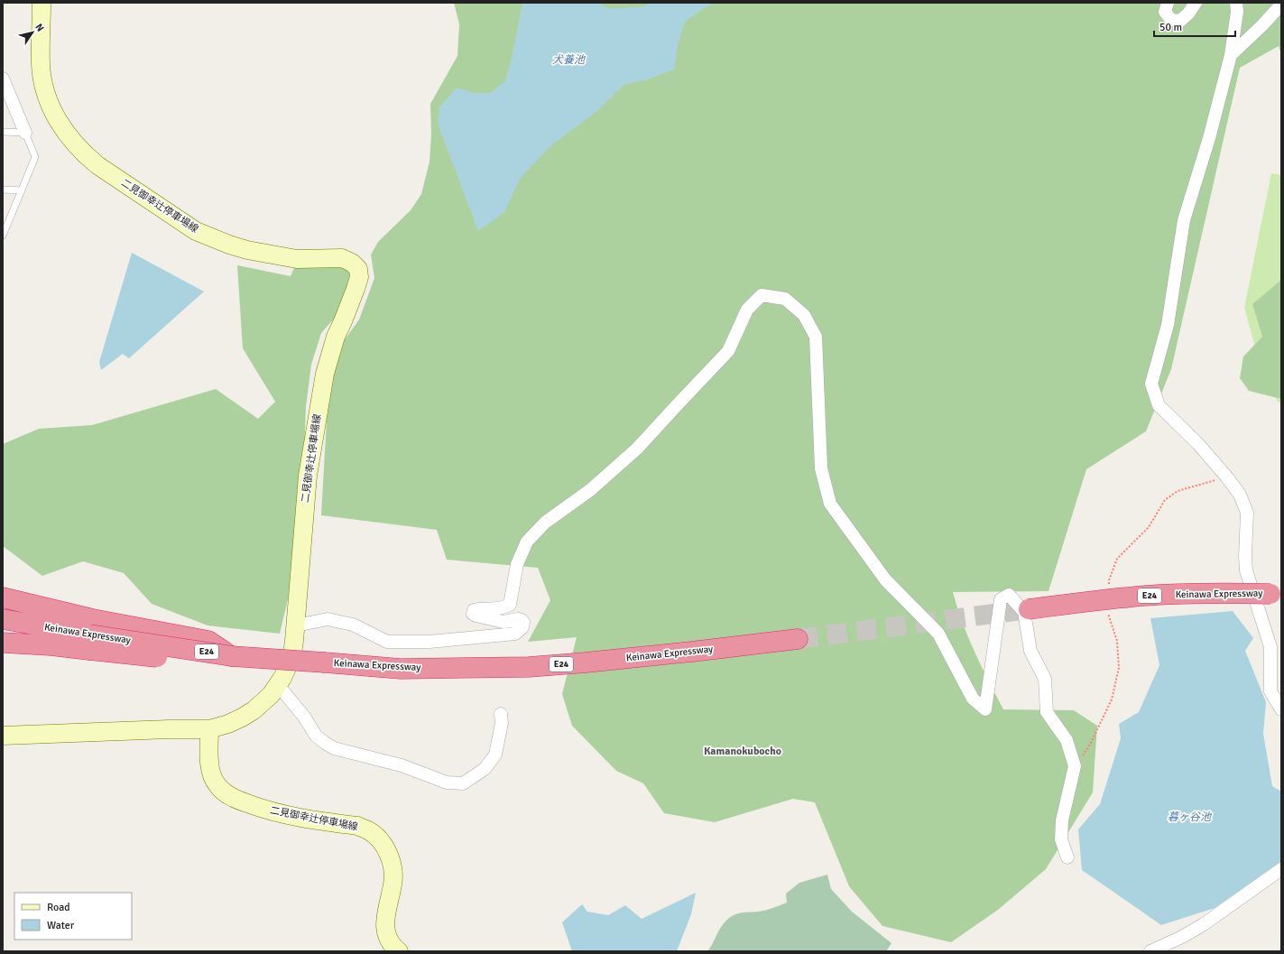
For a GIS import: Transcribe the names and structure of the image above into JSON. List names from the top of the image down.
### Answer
{
  "streets": {
    "highway": ["Keinawa Expressway", "E24"],
    "main road": ["二見御幸辻停車場線"]
  },
  "districts": ["Kamanokubocho"],
  "water": ["犬養池", "暮ヶ谷池"],
  "legend": ["Road", "Water"],
  "scale_bar": "50 m",
  "north": "top right"
}
